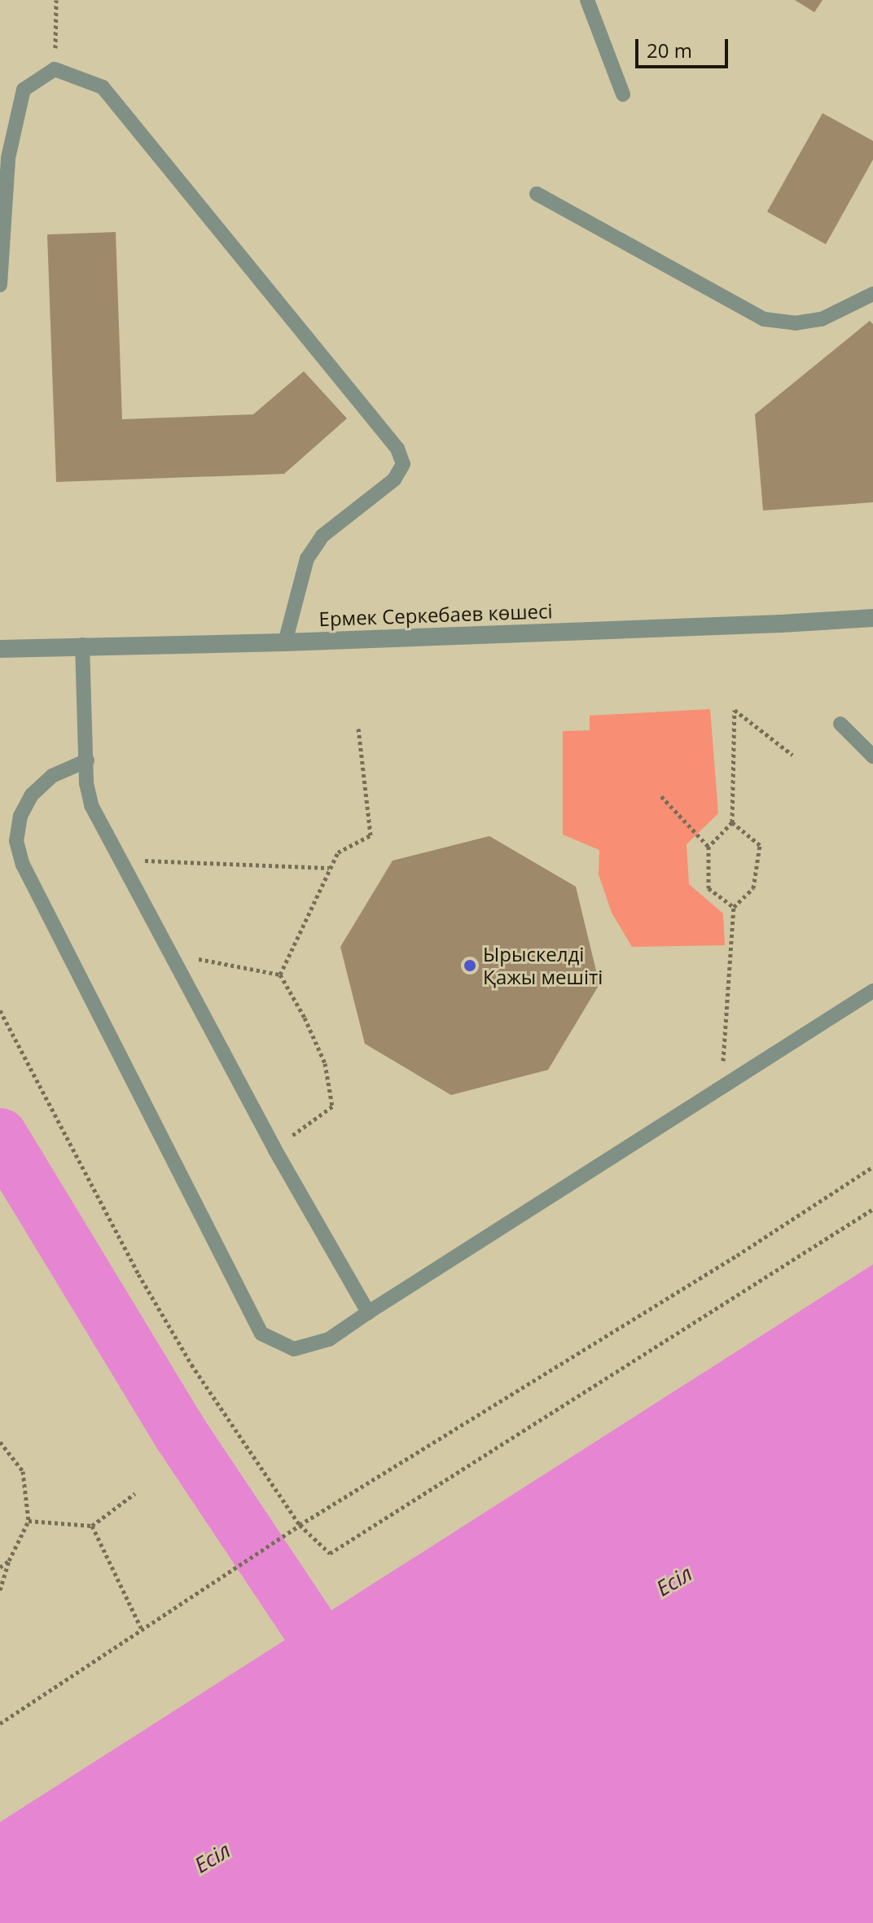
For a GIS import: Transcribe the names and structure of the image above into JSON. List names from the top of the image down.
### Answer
{
  "streets": {
    "street": ["Ермек Серкебаев көшесі"]
  },
  "water": ["Есіл"],
  "places": ["Ырыскелді Қажы мешіті"],
  "scale_bar": "20 m"
}
